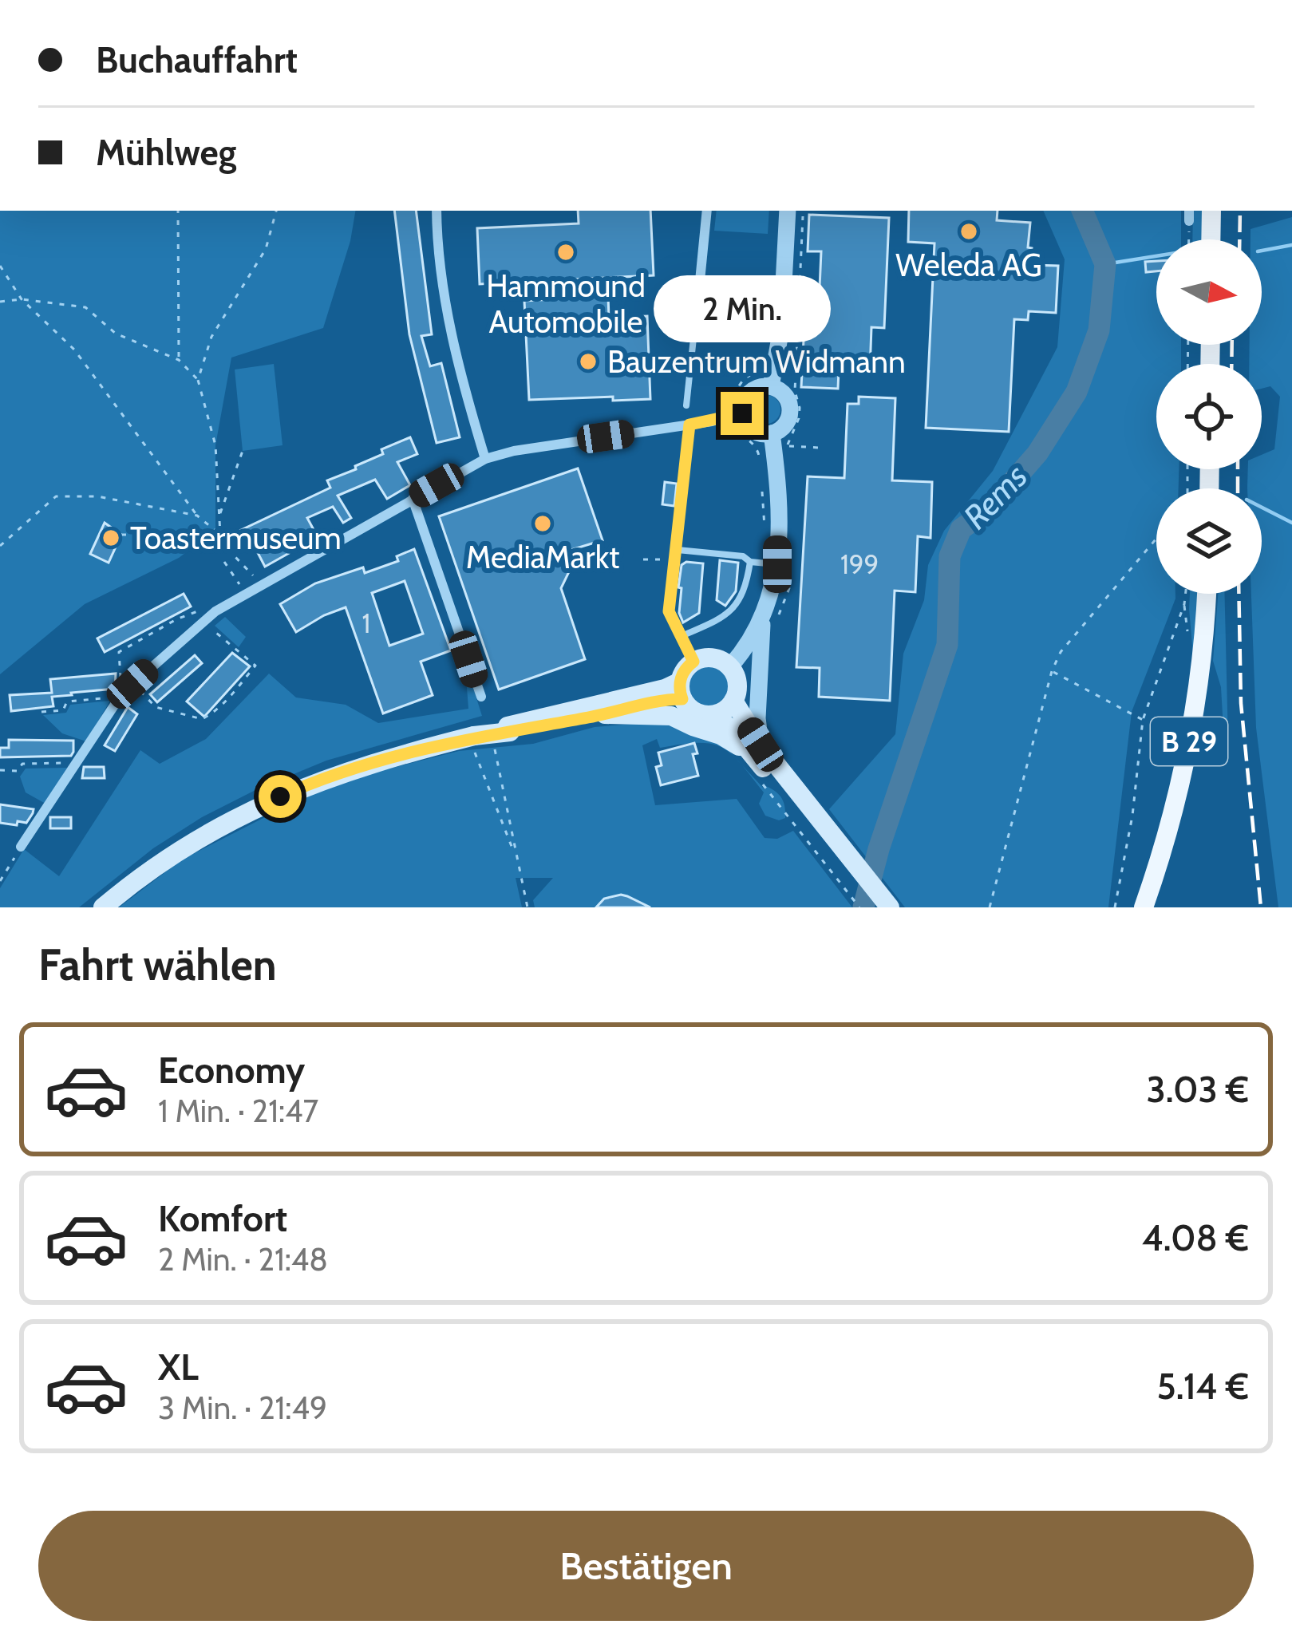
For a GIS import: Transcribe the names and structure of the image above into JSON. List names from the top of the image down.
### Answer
{
  "streets": {
    "main road": ["B 29"]
  },
  "water": ["Rems"],
  "places": [
    "Weleda AG",
    "Hammound Automobile",
    "Bauzentrum Widmann",
    "MediaMarkt",
    "Toastermuseum"
  ],
  "house_numbers": ["199", "1"],
  "north": "right",
  "page": {
    "banner": ["Buchauffahrt", "Mühlweg"],
    "bubble": "2 Min.",
    "heading": "Fahrt wählen",
    "list": [
      {
        "name": "Economy",
        "note": "1 Min. · 21:47",
        "value": "3.03 €"
      },
      {
        "name": "Komfort",
        "note": "2 Min. · 21:48",
        "value": "4.08 €"
      },
      {
        "name": "XL",
        "note": "3 Min. · 21:49",
        "value": "5.14 €"
      }
    ],
    "buttons": "Bestätigen"
  }
}
